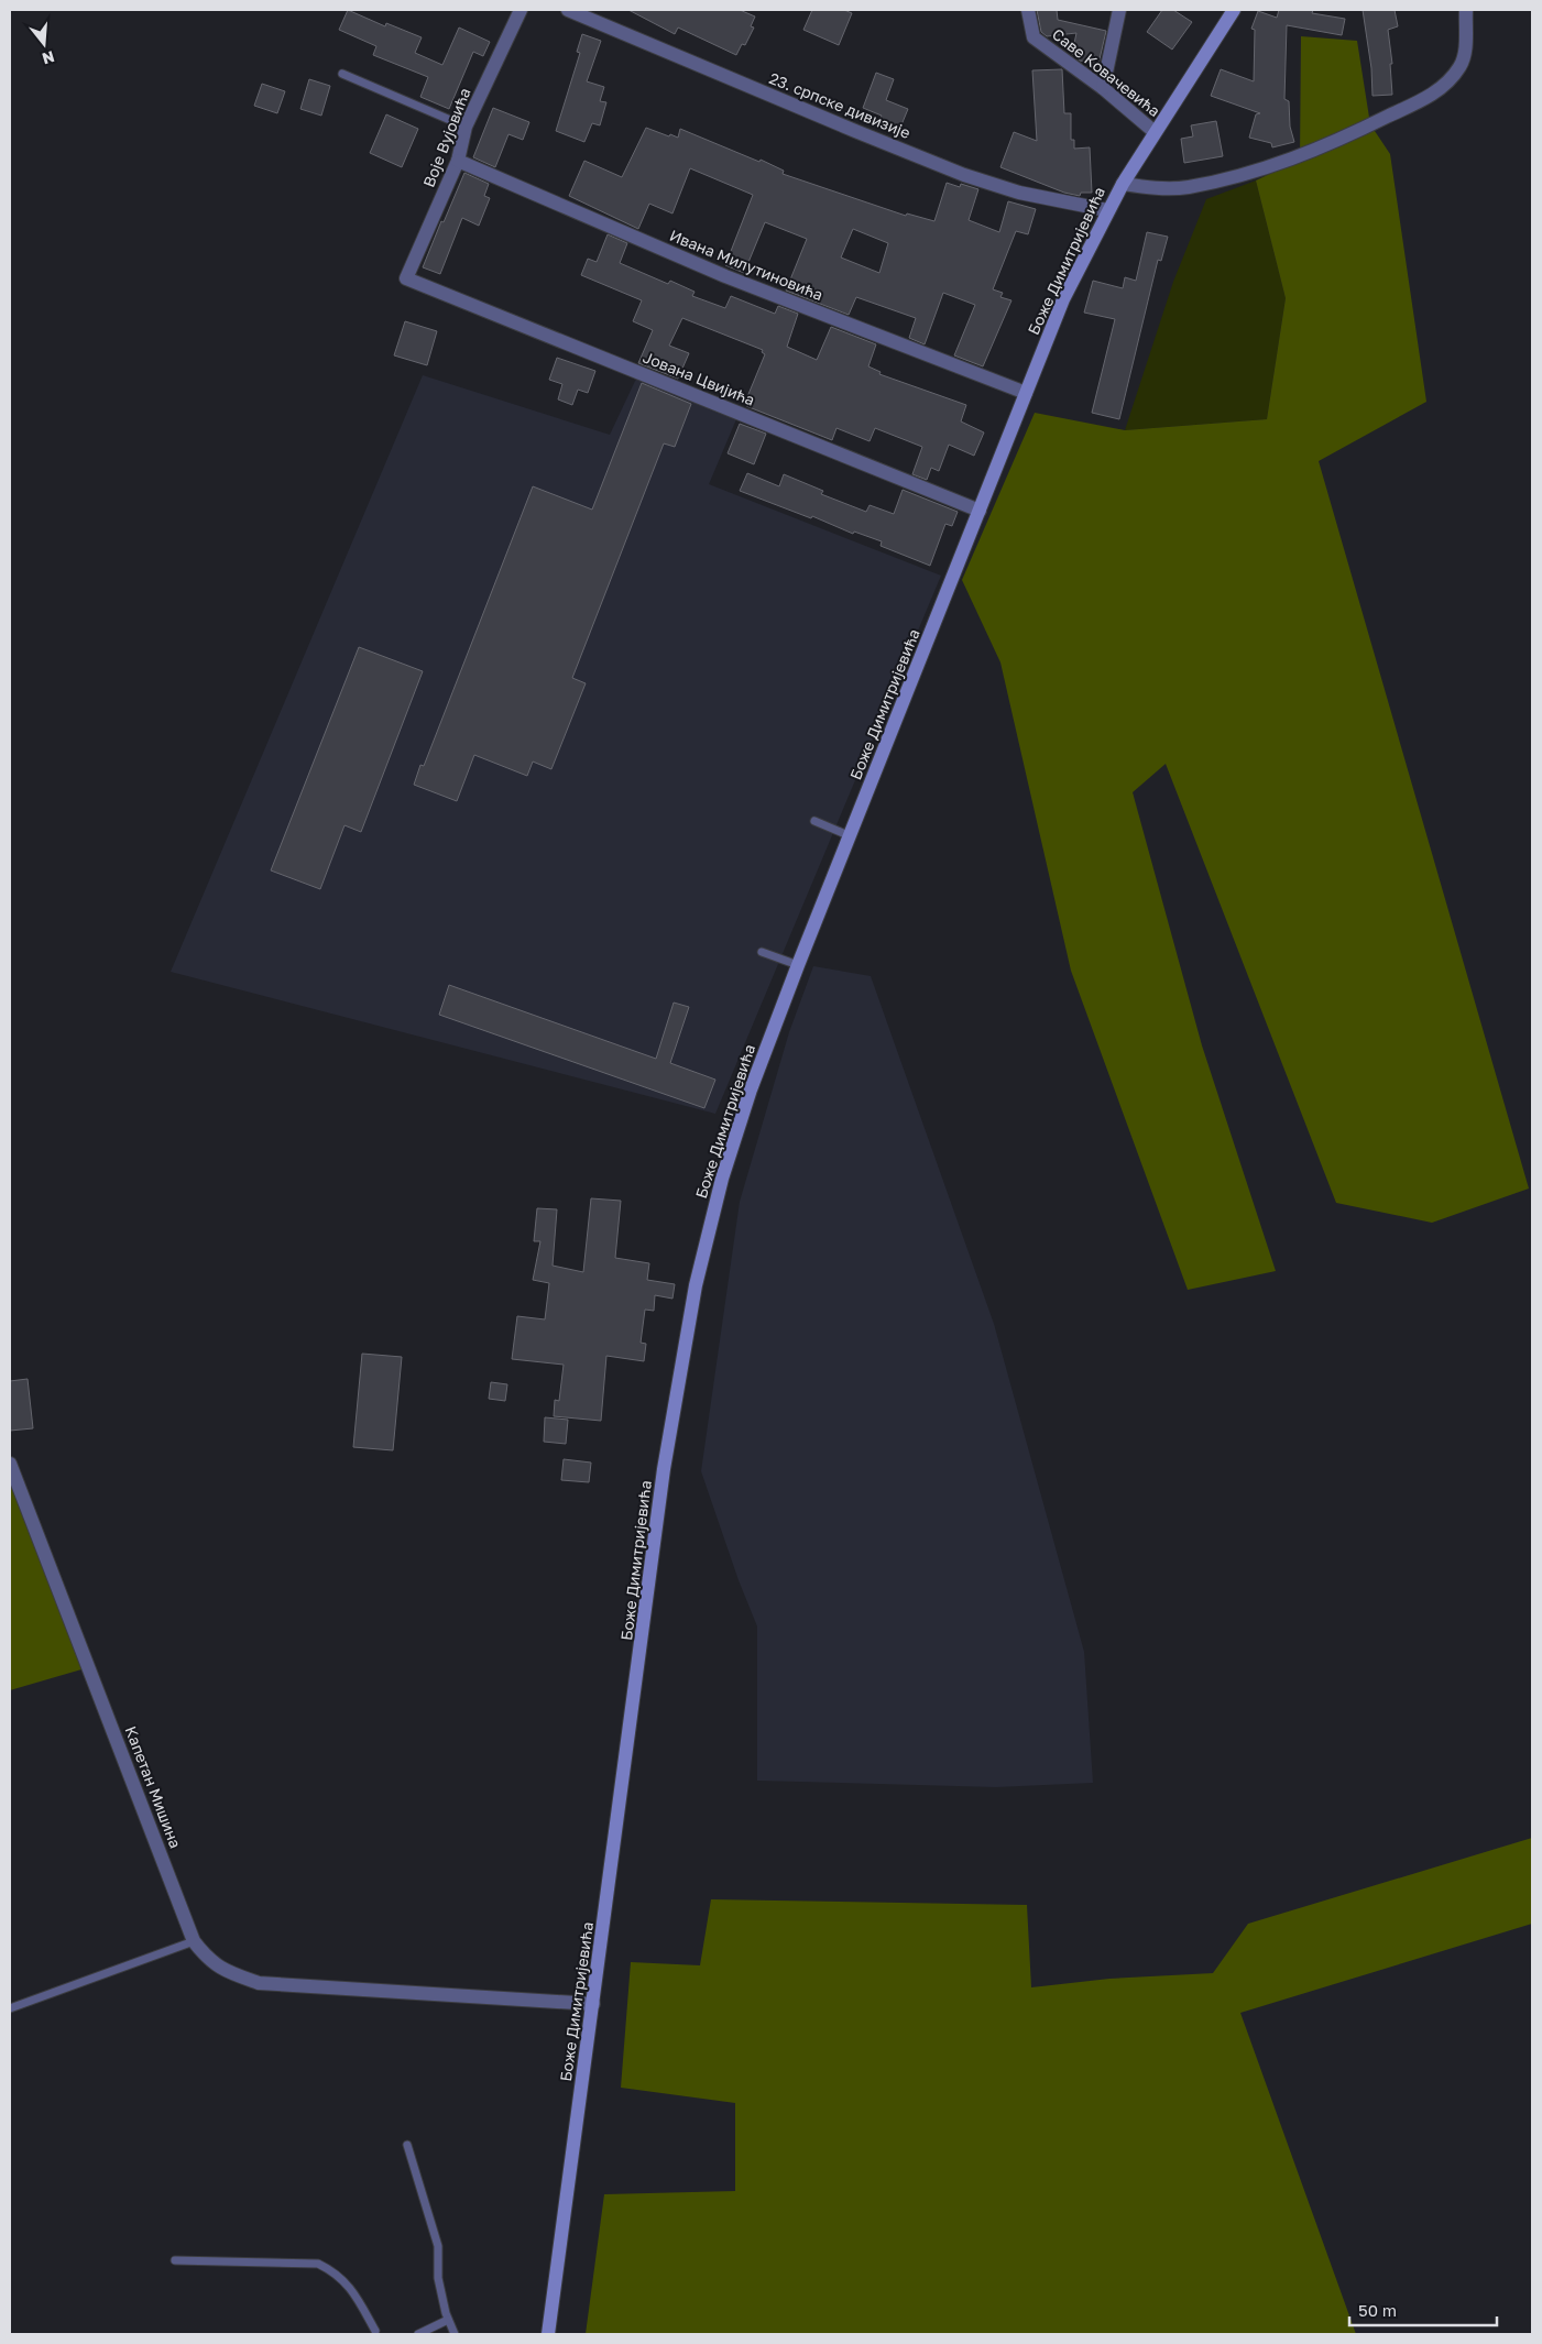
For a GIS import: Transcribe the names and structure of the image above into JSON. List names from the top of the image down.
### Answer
{
  "streets": {
    "main road": ["Боже Димитријевића"],
    "street": [
      "Саве Ковачевића",
      "23. српске дивизије",
      "Воје Вујовића",
      "Ивана Милутиновића",
      "Јована Цвијића",
      "Капетан Мишина"
    ]
  },
  "crossings": [
    ["Саве Ковачевића", "Боже Димитријевића"],
    ["23. српске дивизије", "Боже Димитријевића"],
    ["Воје Вујовића", "Ивана Милутиновића"],
    ["Воје Вујовића", "Јована Цвијића"],
    ["Боже Димитријевића", "Ивана Милутиновића"],
    ["Боже Димитријевића", "Јована Цвијића"],
    ["Боже Димитријевића", "Капетан Мишина"]
  ],
  "scale_bar": "50 m",
  "north": "bottom"
}
